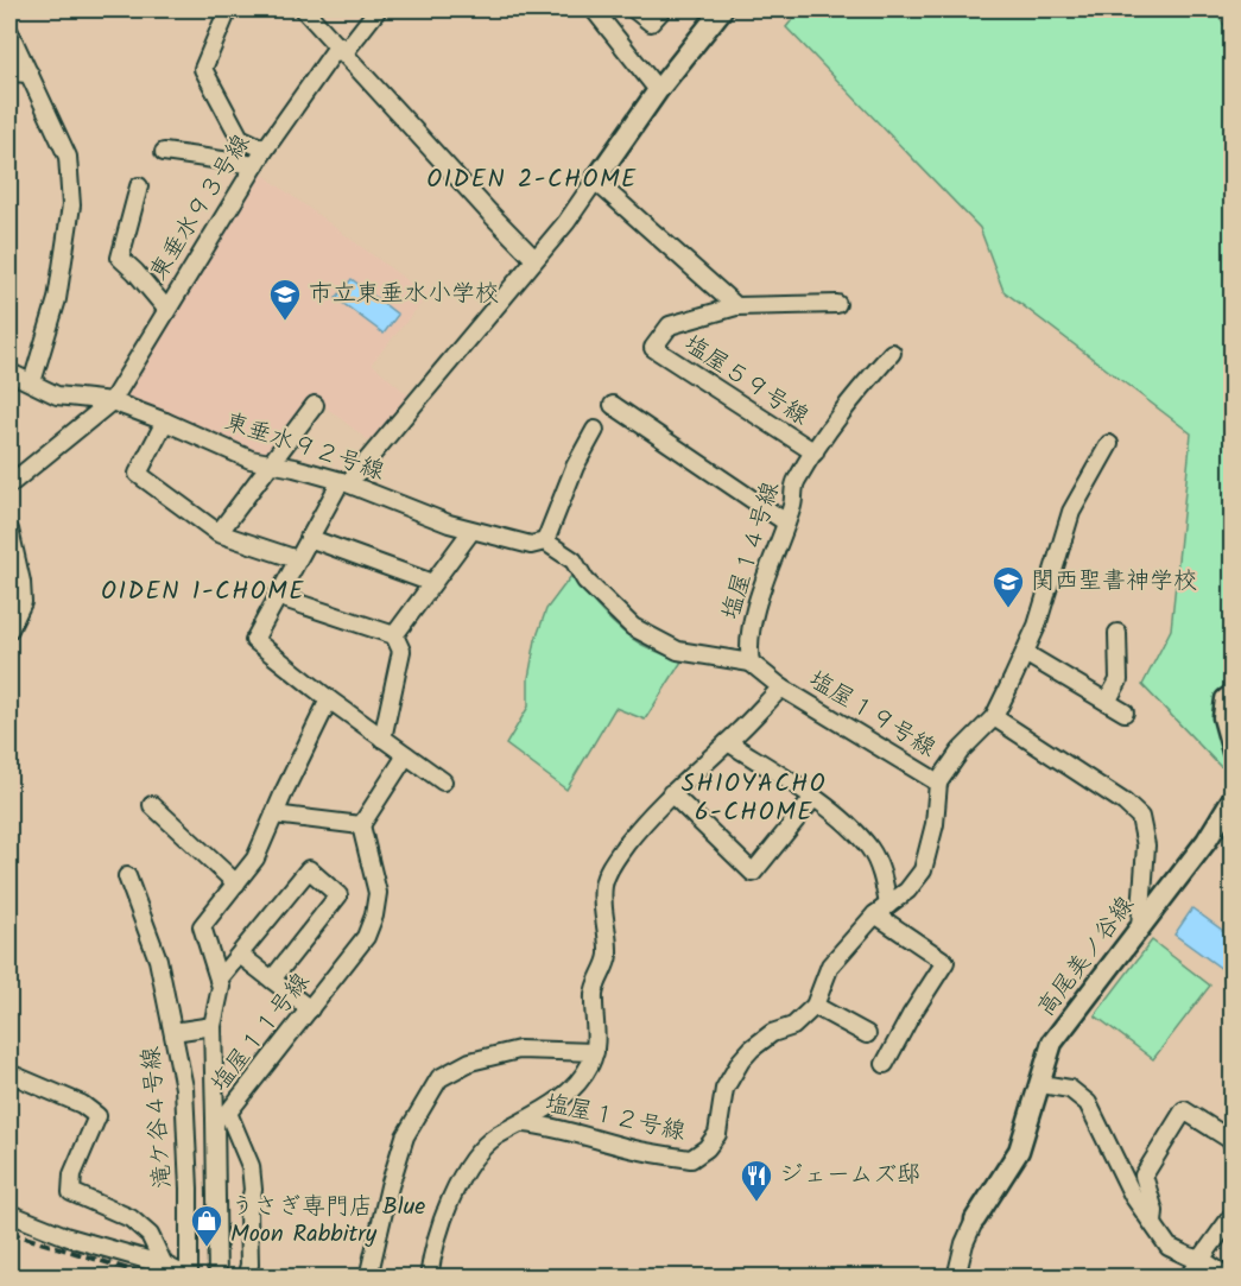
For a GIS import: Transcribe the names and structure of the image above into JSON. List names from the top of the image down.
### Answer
{
  "streets": {
    "street": [
      "東垂水９３号線",
      "塩屋５９号線",
      "東垂水９２号線",
      "塩屋１４号線",
      "塩屋１９号線",
      "高尾美ノ谷線",
      "塩屋１１号線",
      "滝ケ谷４号線",
      "塩屋１２号線"
    ]
  },
  "crossings": [
    ["東垂水９３号線", "東垂水９２号線"],
    ["塩屋５９号線", "塩屋１４号線"]
  ],
  "districts": ["OIDEN 2-CHOME", "OIDEN 1-CHOME", "SHIOYACHO 6-CHOME"],
  "places": {
    "school or university": ["市立東垂水小学校", "関西聖書神学校"],
    "restaurant": ["ジェームズ邸"],
    "shop": ["うさぎ専門店 Blue Moon Rabbitry"]
  }
}
